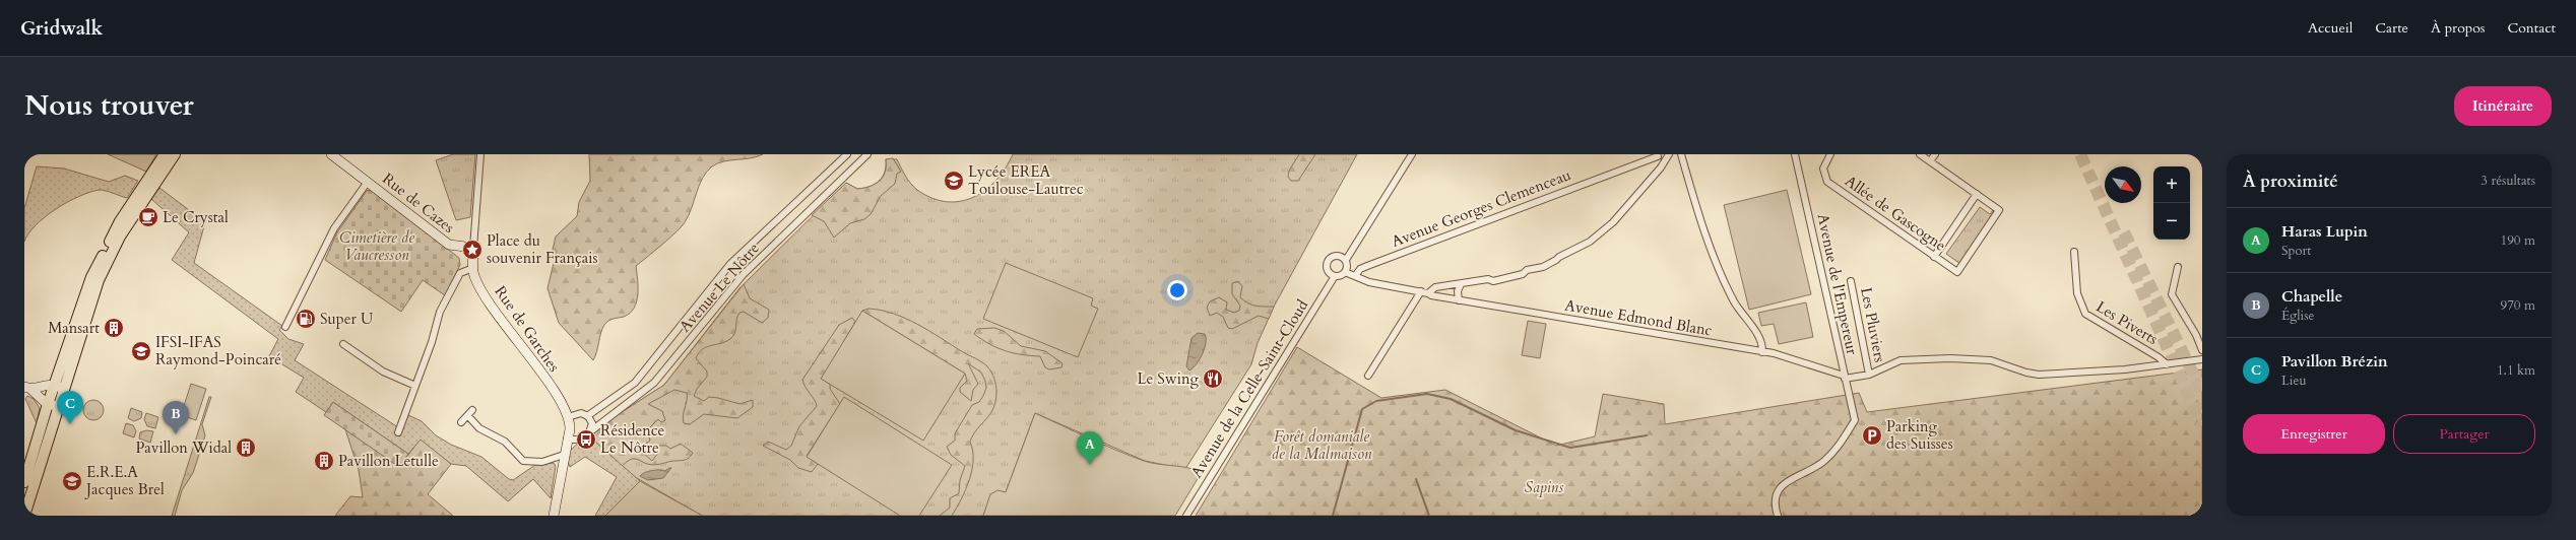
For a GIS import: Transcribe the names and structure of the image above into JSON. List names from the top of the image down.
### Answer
{
  "streets": {
    "street": [
      "Rue de Cazes",
      "Avenue Georges Clemenceau",
      "Allée de Gascogne",
      "Avenue de l'Empereur",
      "Avenue Le Nôtre",
      "Avenue Edmond Blanc",
      "Les Piverts",
      "Les Pluviers",
      "Rue de Garches",
      "Avenue de la Celle-Saint-Cloud"
    ]
  },
  "crossings": [
    ["Rue de Cazes", "Rue de Garches"],
    ["Avenue Georges Clemenceau", "Avenue Edmond Blanc"],
    ["Avenue de l'Empereur", "Avenue Edmond Blanc"],
    ["Avenue Le Nôtre", "Rue de Garches"],
    ["Avenue Edmond Blanc", "Avenue de la Celle-Saint-Cloud"]
  ],
  "parks": ["Cimetière de Vaucresson", "Forêt domaniale de la Malmaison", "Sapins"],
  "places": {
    "school or university": ["Lycée EREA Toulouse-Lautrec", "IFSI-IFAS Raymond-Poincaré", "E.R.E.A Jacques Brel"],
    "cafe": ["Le Crystal"],
    "place": ["Place du souvenir Français"],
    "fuel station": ["Super U"],
    "building": ["Mansart", "Pavillon Widal", "Pavillon Letulle"],
    "restaurant": ["Le Swing"],
    "parking": ["Parking des Suisses"],
    "bus stop": ["Résidence Le Nôtre"]
  },
  "north": "bottom right",
  "page": {
    "header": "Gridwalk",
    "nav": [
      "Accueil",
      "Carte",
      "À propos",
      "Contact"
    ],
    "title": "Nous trouver",
    "buttons": [
      "Itinéraire",
      ["Enregistrer", "Partager"]
    ],
    "heading": ["À proximité", "3 résultats"],
    "map_buttons": ["+", "−"],
    "list": [
      {
        "mark": "A",
        "name": "Haras Lupin",
        "note": "Sport",
        "value": "190 m"
      },
      {
        "mark": "B",
        "name": "Chapelle",
        "note": "Église",
        "value": "970 m"
      },
      {
        "mark": "C",
        "name": "Pavillon Brézin",
        "note": "Lieu",
        "value": "1.1 km"
      }
    ],
    "pins": ["C", "B", "A"]
  }
}
